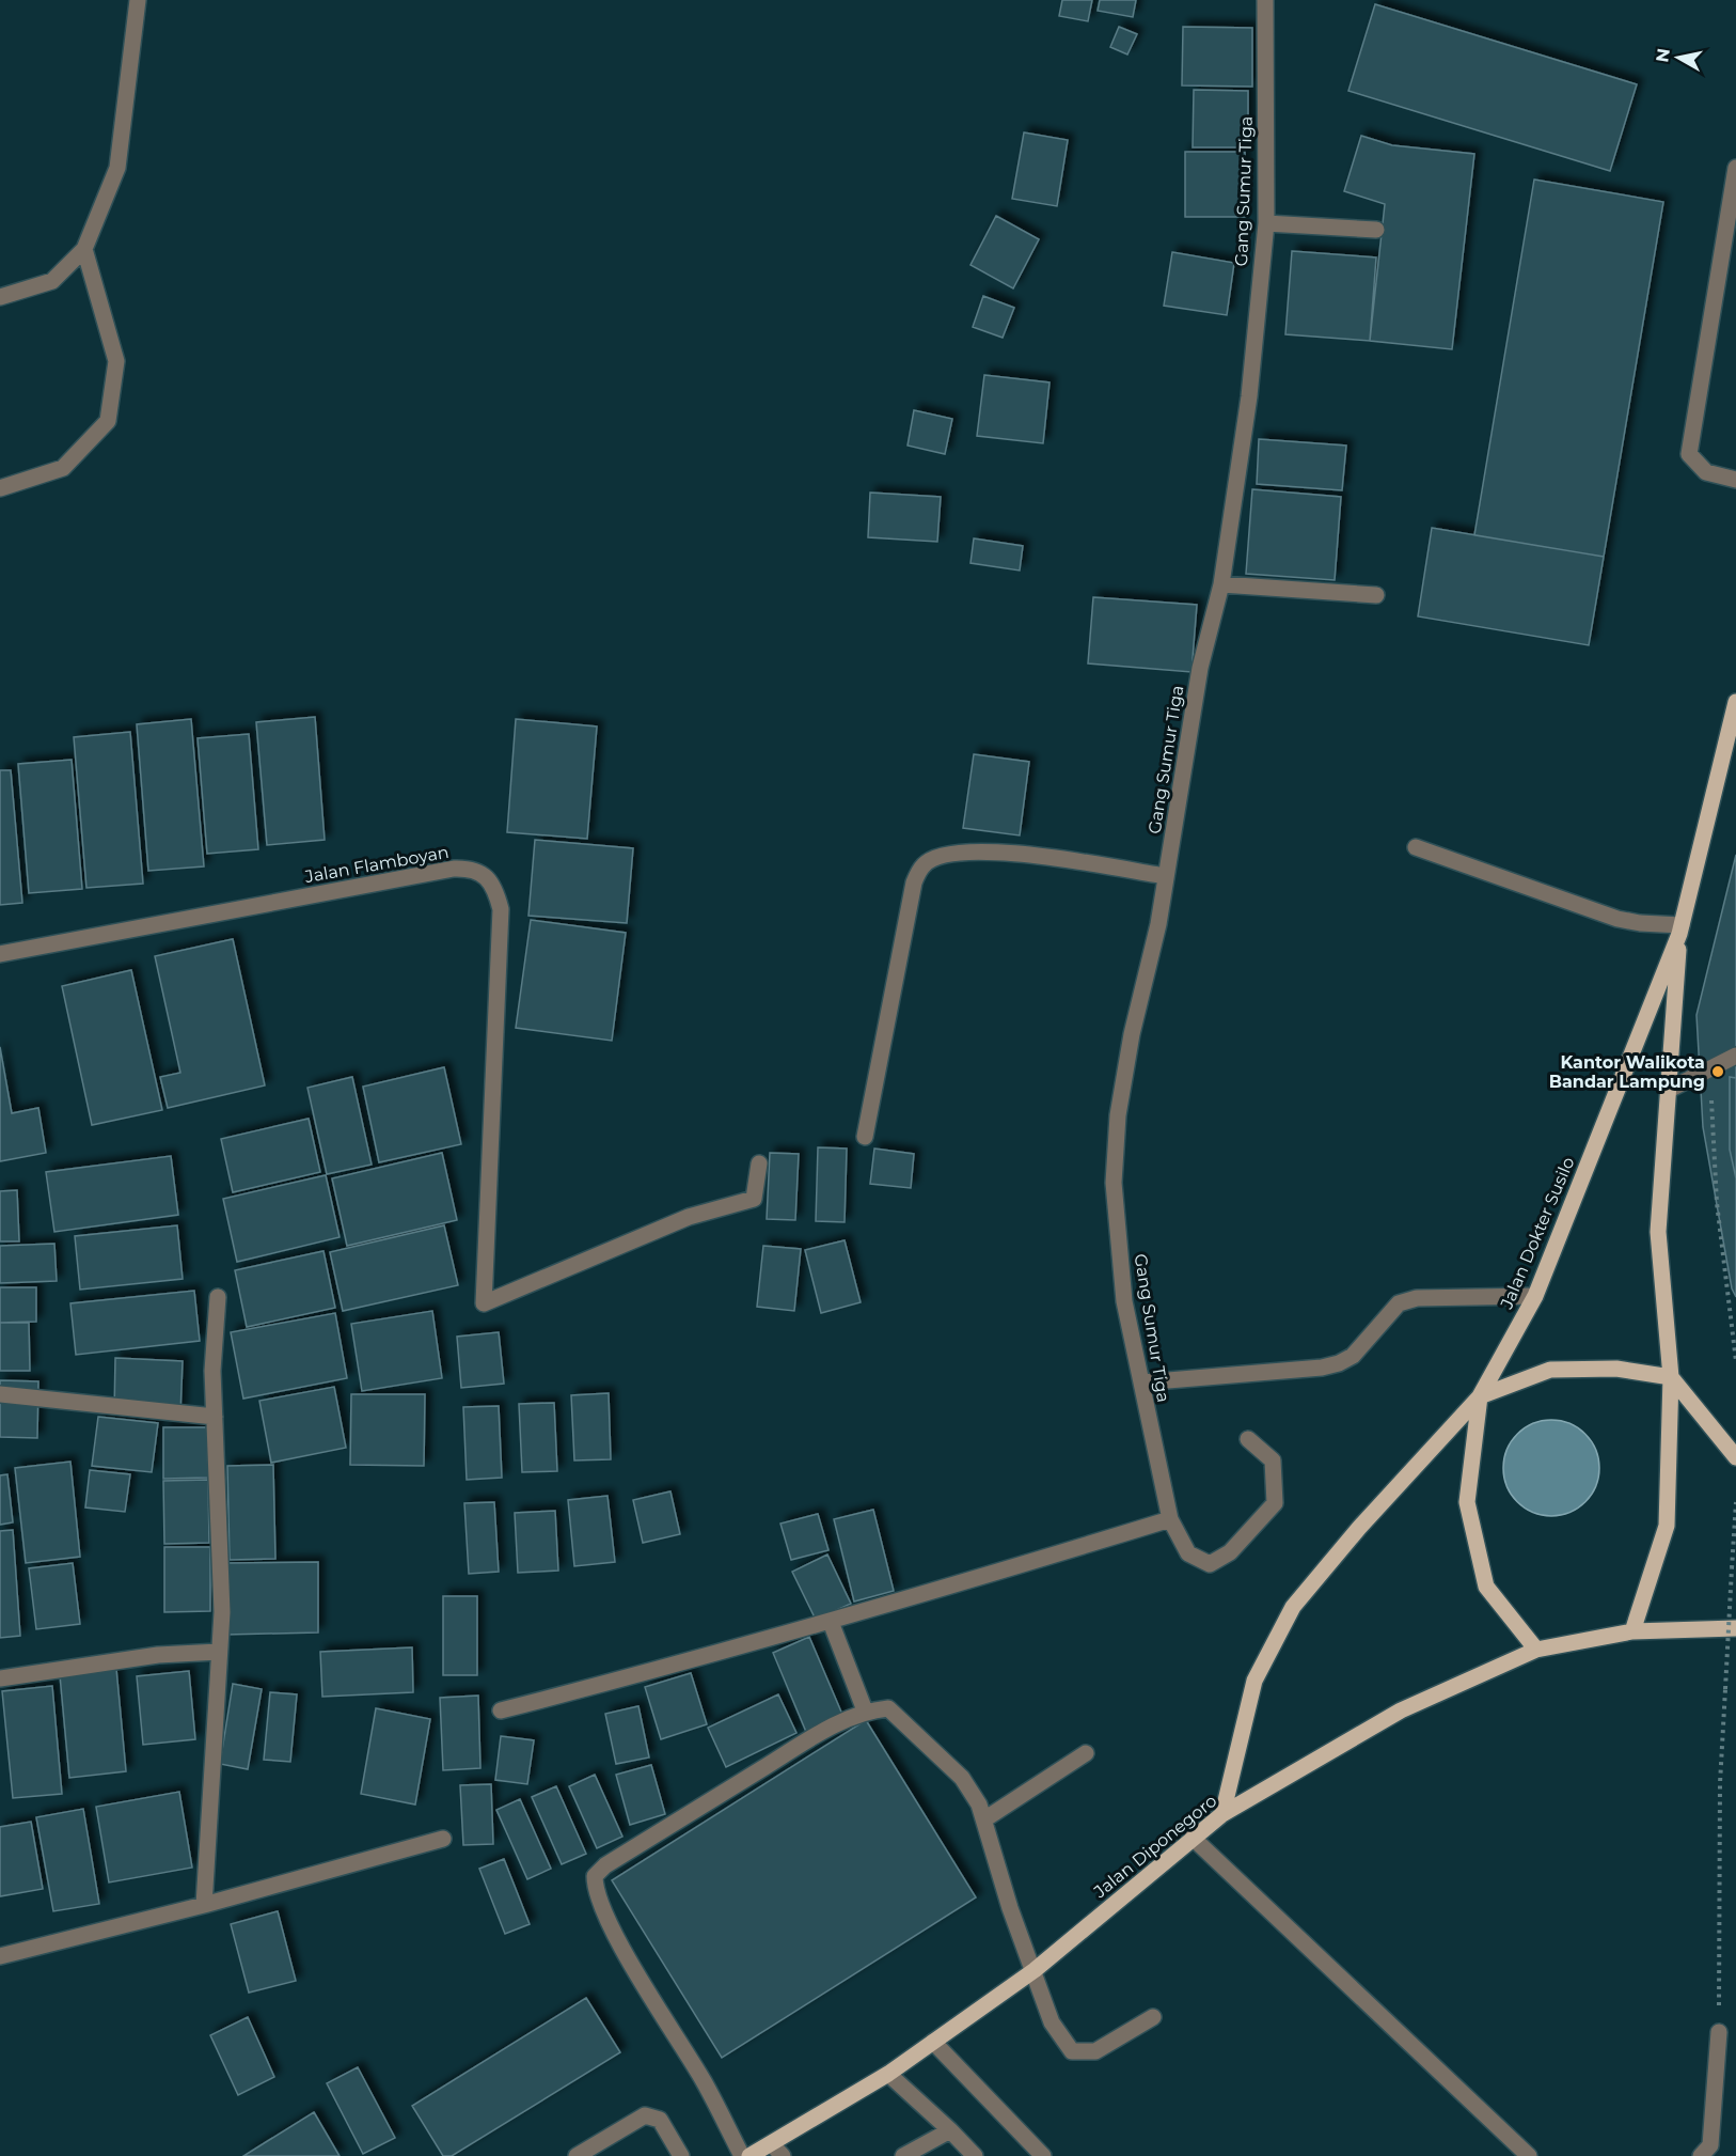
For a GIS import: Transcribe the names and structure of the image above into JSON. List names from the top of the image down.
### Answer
{
  "streets": {
    "main road": ["Jalan Dokter Susilo", "Jalan Diponegoro"],
    "street": ["Gang Sumur Tiga", "Jalan Flamboyan"]
  },
  "crossings": [
    ["Jalan Dokter Susilo", "Jalan Diponegoro"]
  ],
  "places": ["Kantor Walikota Bandar Lampung"],
  "north": "left"
}
